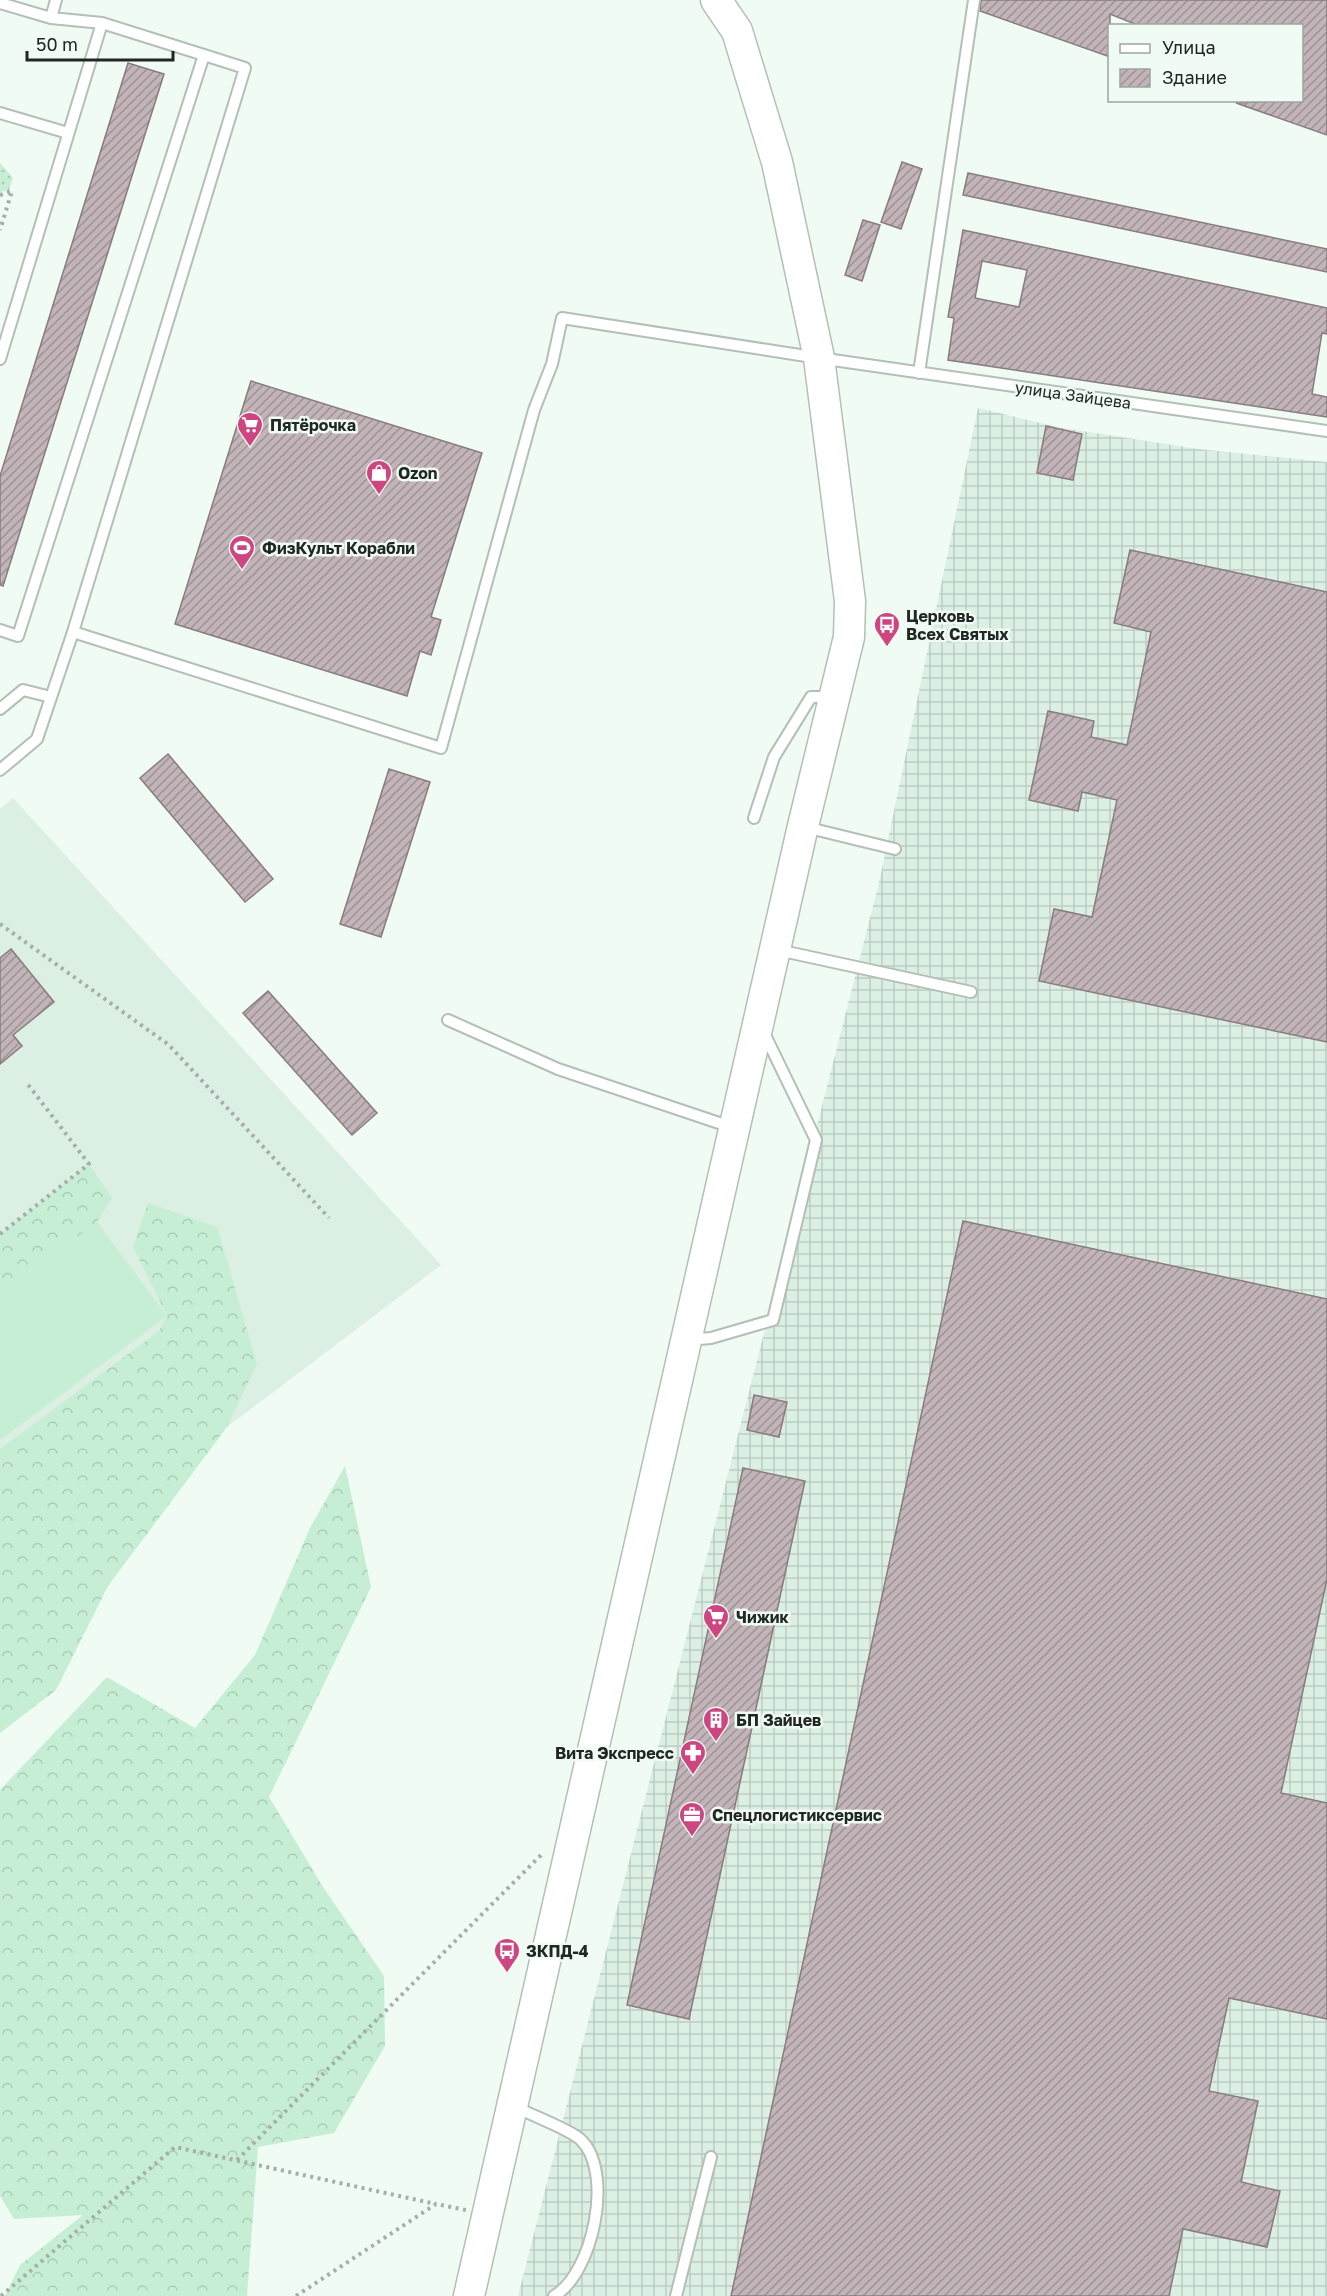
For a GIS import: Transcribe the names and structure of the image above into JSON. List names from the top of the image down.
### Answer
{
  "streets": {
    "lane": ["улица Зайцева"]
  },
  "places": {
    "supermarket": ["Пятёрочка", "Чижик"],
    "shop": ["Ozon"],
    "sports": ["ФизКульт Корабли"],
    "bus stop": ["Церковь Всех Святых", "ЗКПД-4"],
    "building": ["БП Зайцев"],
    "pharmacy": ["Вита Экспресс"],
    "office": ["Спецлогистиксервис"]
  },
  "legend": ["Улица", "Здание"],
  "scale_bar": "50 m"
}
